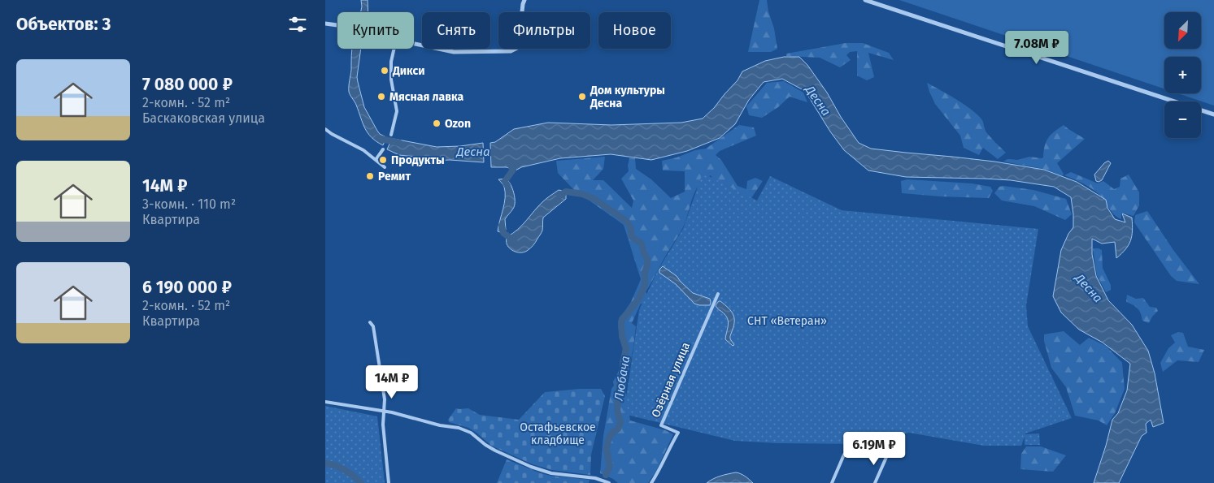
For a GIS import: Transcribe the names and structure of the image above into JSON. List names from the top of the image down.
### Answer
{
  "streets": {
    "street": ["Озёрная улица"]
  },
  "water": ["Десна", "Любача"],
  "parks": ["СНТ «Ветеран»", "Остафьевское кладбище"],
  "places": [
    "Дикси",
    "Мясная лавка",
    "Дом культуры Десна",
    "Ozon",
    "Продукты",
    "Ремит"
  ],
  "north": "bottom left",
  "page": {
    "heading": "Объектов: 3",
    "map_buttons": ["+", "−"],
    "chip": [
      "Купить",
      "Снять",
      "Фильтры",
      "Новое"
    ],
    "price": ["7.08M ₽", "14M ₽", "6.19M ₽"],
    "list": [
      {
        "name": "7 080 000 ₽",
        "note": "2-комн. · 52 m² · Баскаковская улица"
      },
      {
        "name": "14M ₽",
        "note": "3-комн. · 110 m² · Квартира"
      },
      {
        "name": "6 190 000 ₽",
        "note": "2-комн. · 52 m² · Квартира"
      }
    ]
  }
}
